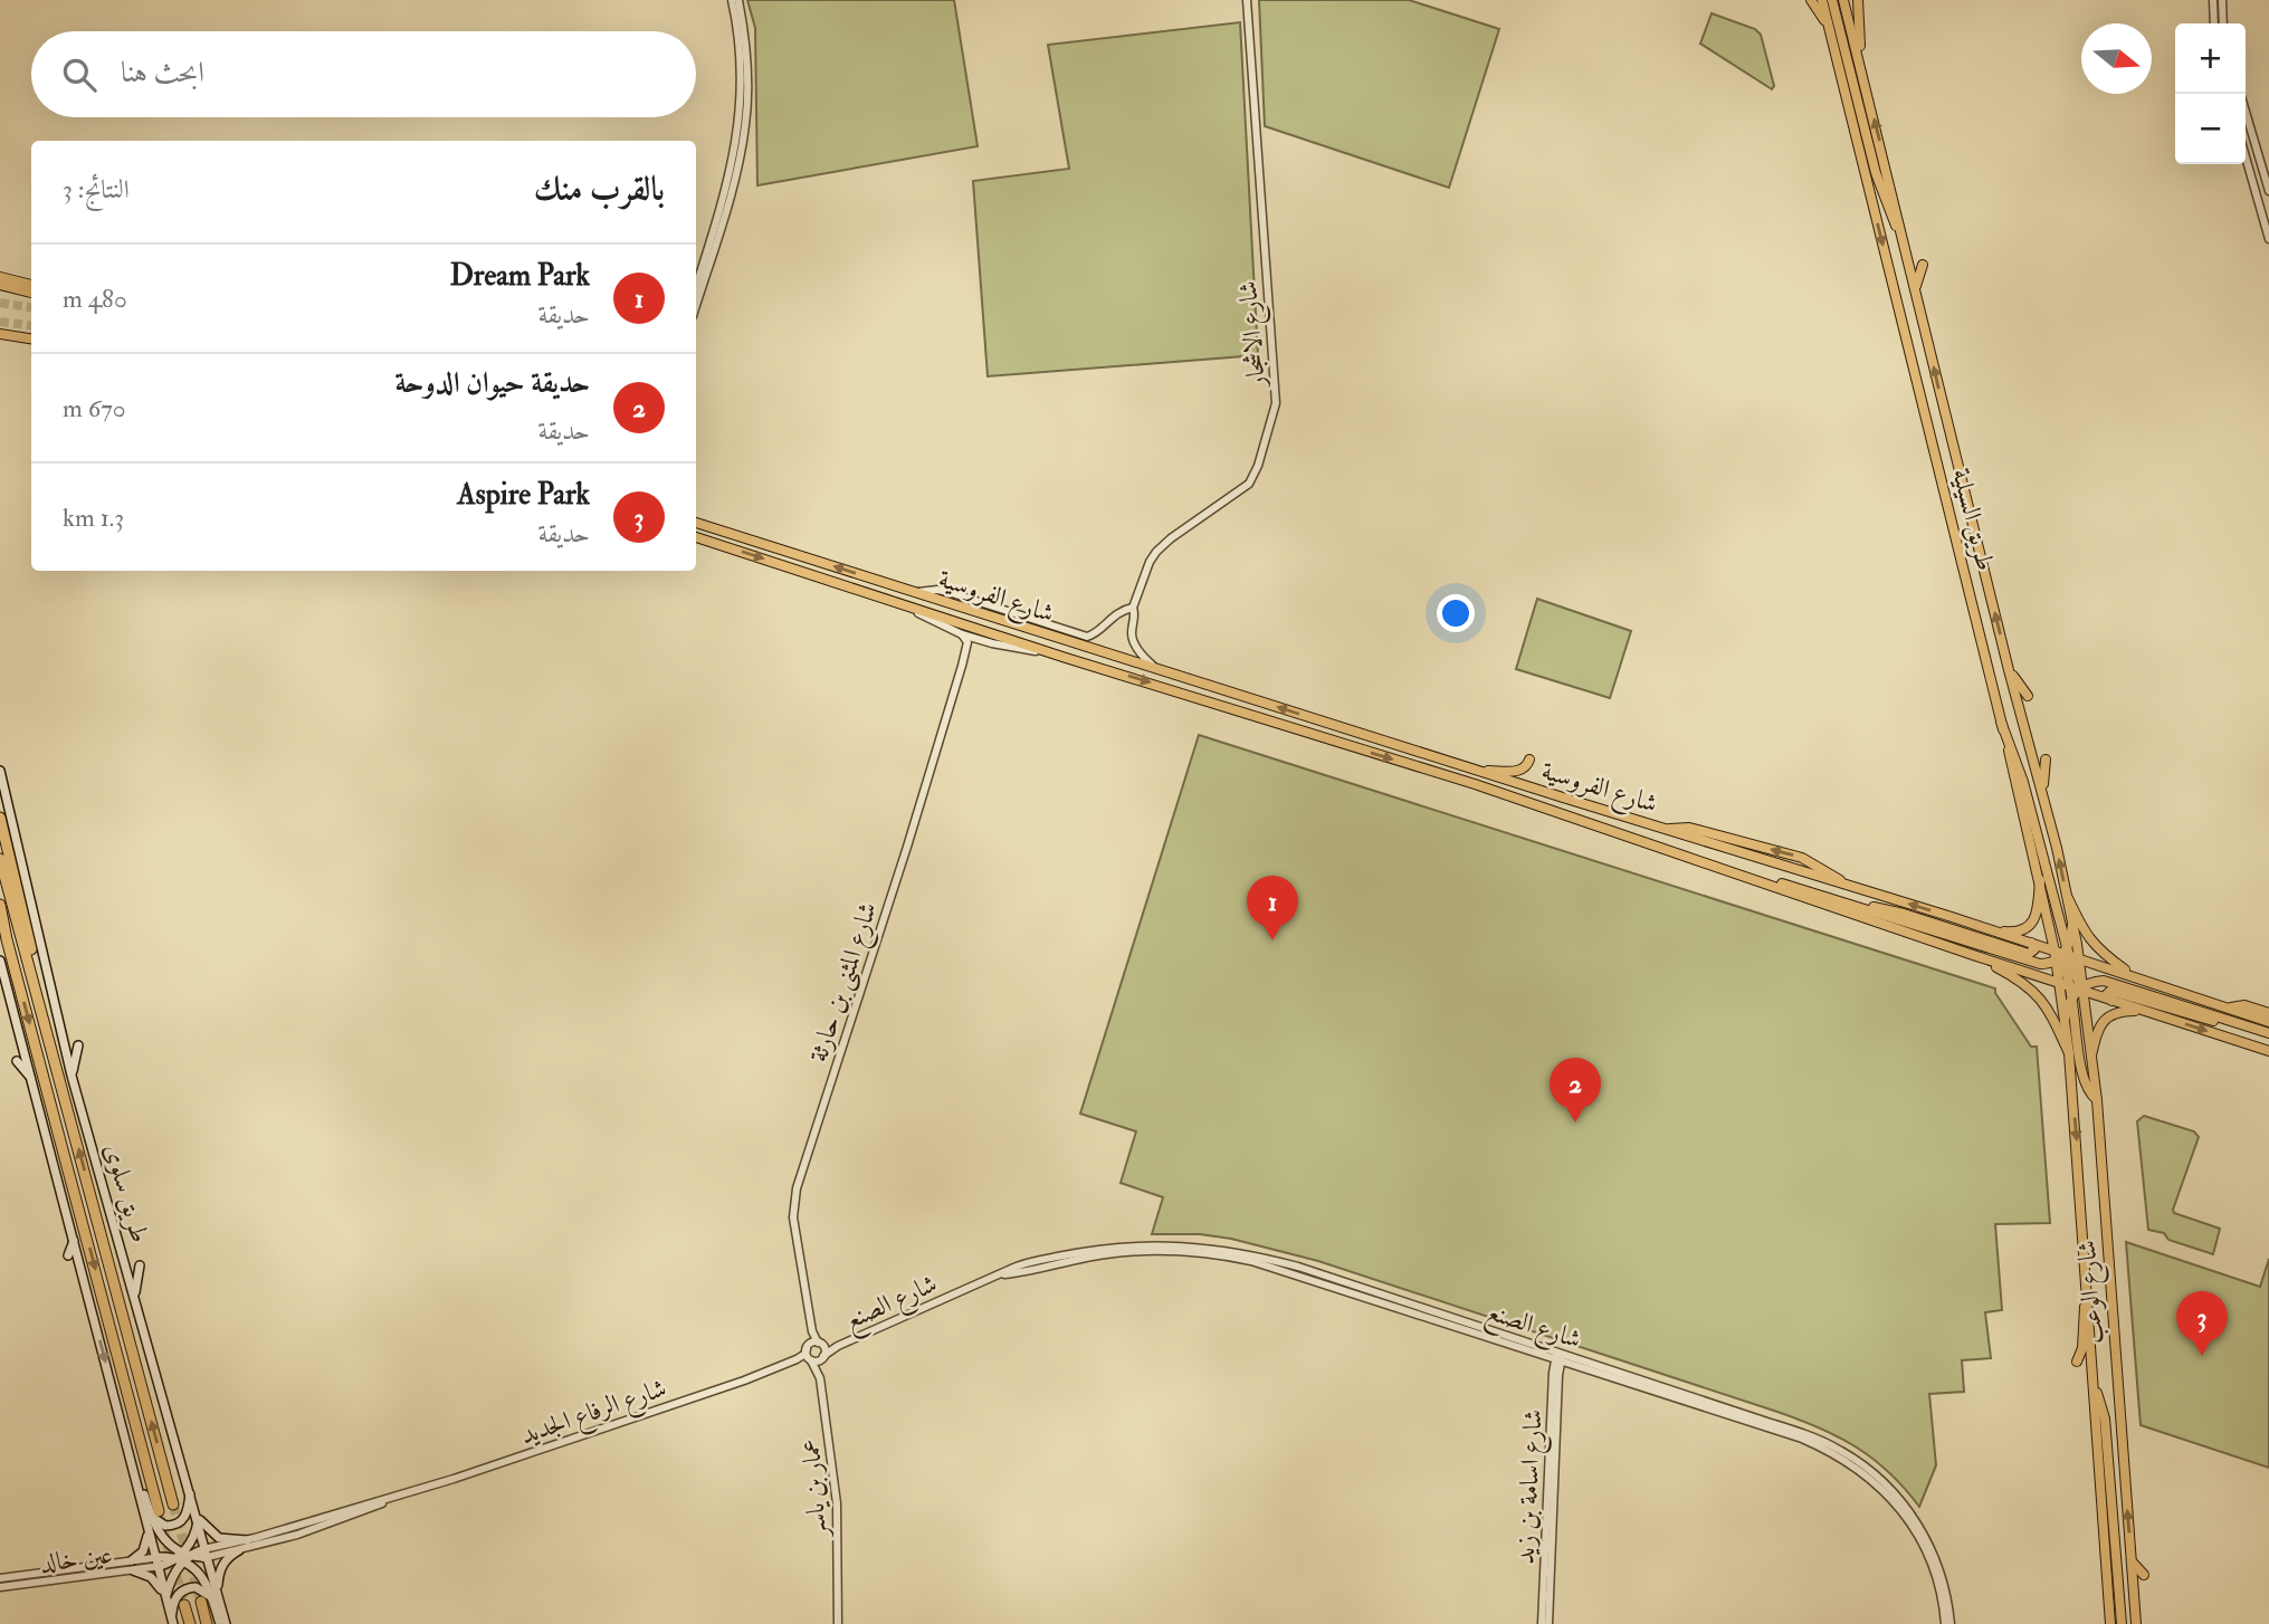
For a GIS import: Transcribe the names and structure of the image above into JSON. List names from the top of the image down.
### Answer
{
  "streets": {
    "highway": ["طريق سلوى"],
    "main road": ["طريق السيلية", "شارع الفروسية", "شارع الوعب"],
    "street": [
      "شارع الاشجار",
      "شارع المثنى بن حارثة",
      "شارع الصنع",
      "شارع الرفاع الجديد",
      "شارع اسامة بن زيد",
      "عمار بن ياسر",
      "عين خالد"
    ]
  },
  "crossings": [
    ["شارع الاشجار", "شارع الفروسية"],
    ["طريق السيلية", "شارع الفروسية"],
    ["طريق السيلية", "شارع الوعب"],
    ["شارع الفروسية", "شارع الوعب"],
    ["شارع المثنى بن حارثة", "شارع الصنع"],
    ["شارع المثنى بن حارثة", "شارع الرفاع الجديد"],
    ["شارع المثنى بن حارثة", "عمار بن ياسر"],
    ["طريق سلوى", "شارع الرفاع الجديد"],
    ["شارع الصنع", "شارع الرفاع الجديد"],
    ["شارع الصنع", "شارع اسامة بن زيد"],
    ["شارع الصنع", "عمار بن ياسر"],
    ["شارع الرفاع الجديد", "عمار بن ياسر"]
  ],
  "north": "right",
  "page": {
    "map_buttons": ["+", "−"],
    "search": "ابحث هنا",
    "heading": ["بالقرب منك", "النتائج: 3"],
    "list": [
      {
        "mark": "1",
        "name": "Dream Park",
        "note": "حديقة",
        "value": "480 m"
      },
      {
        "mark": "2",
        "name": "حديقة حيوان الدوحة",
        "note": "حديقة",
        "value": "670 m"
      },
      {
        "mark": "3",
        "name": "Aspire Park",
        "note": "حديقة",
        "value": "1.3 km"
      }
    ],
    "pins": ["1", "2", "3"]
  }
}
